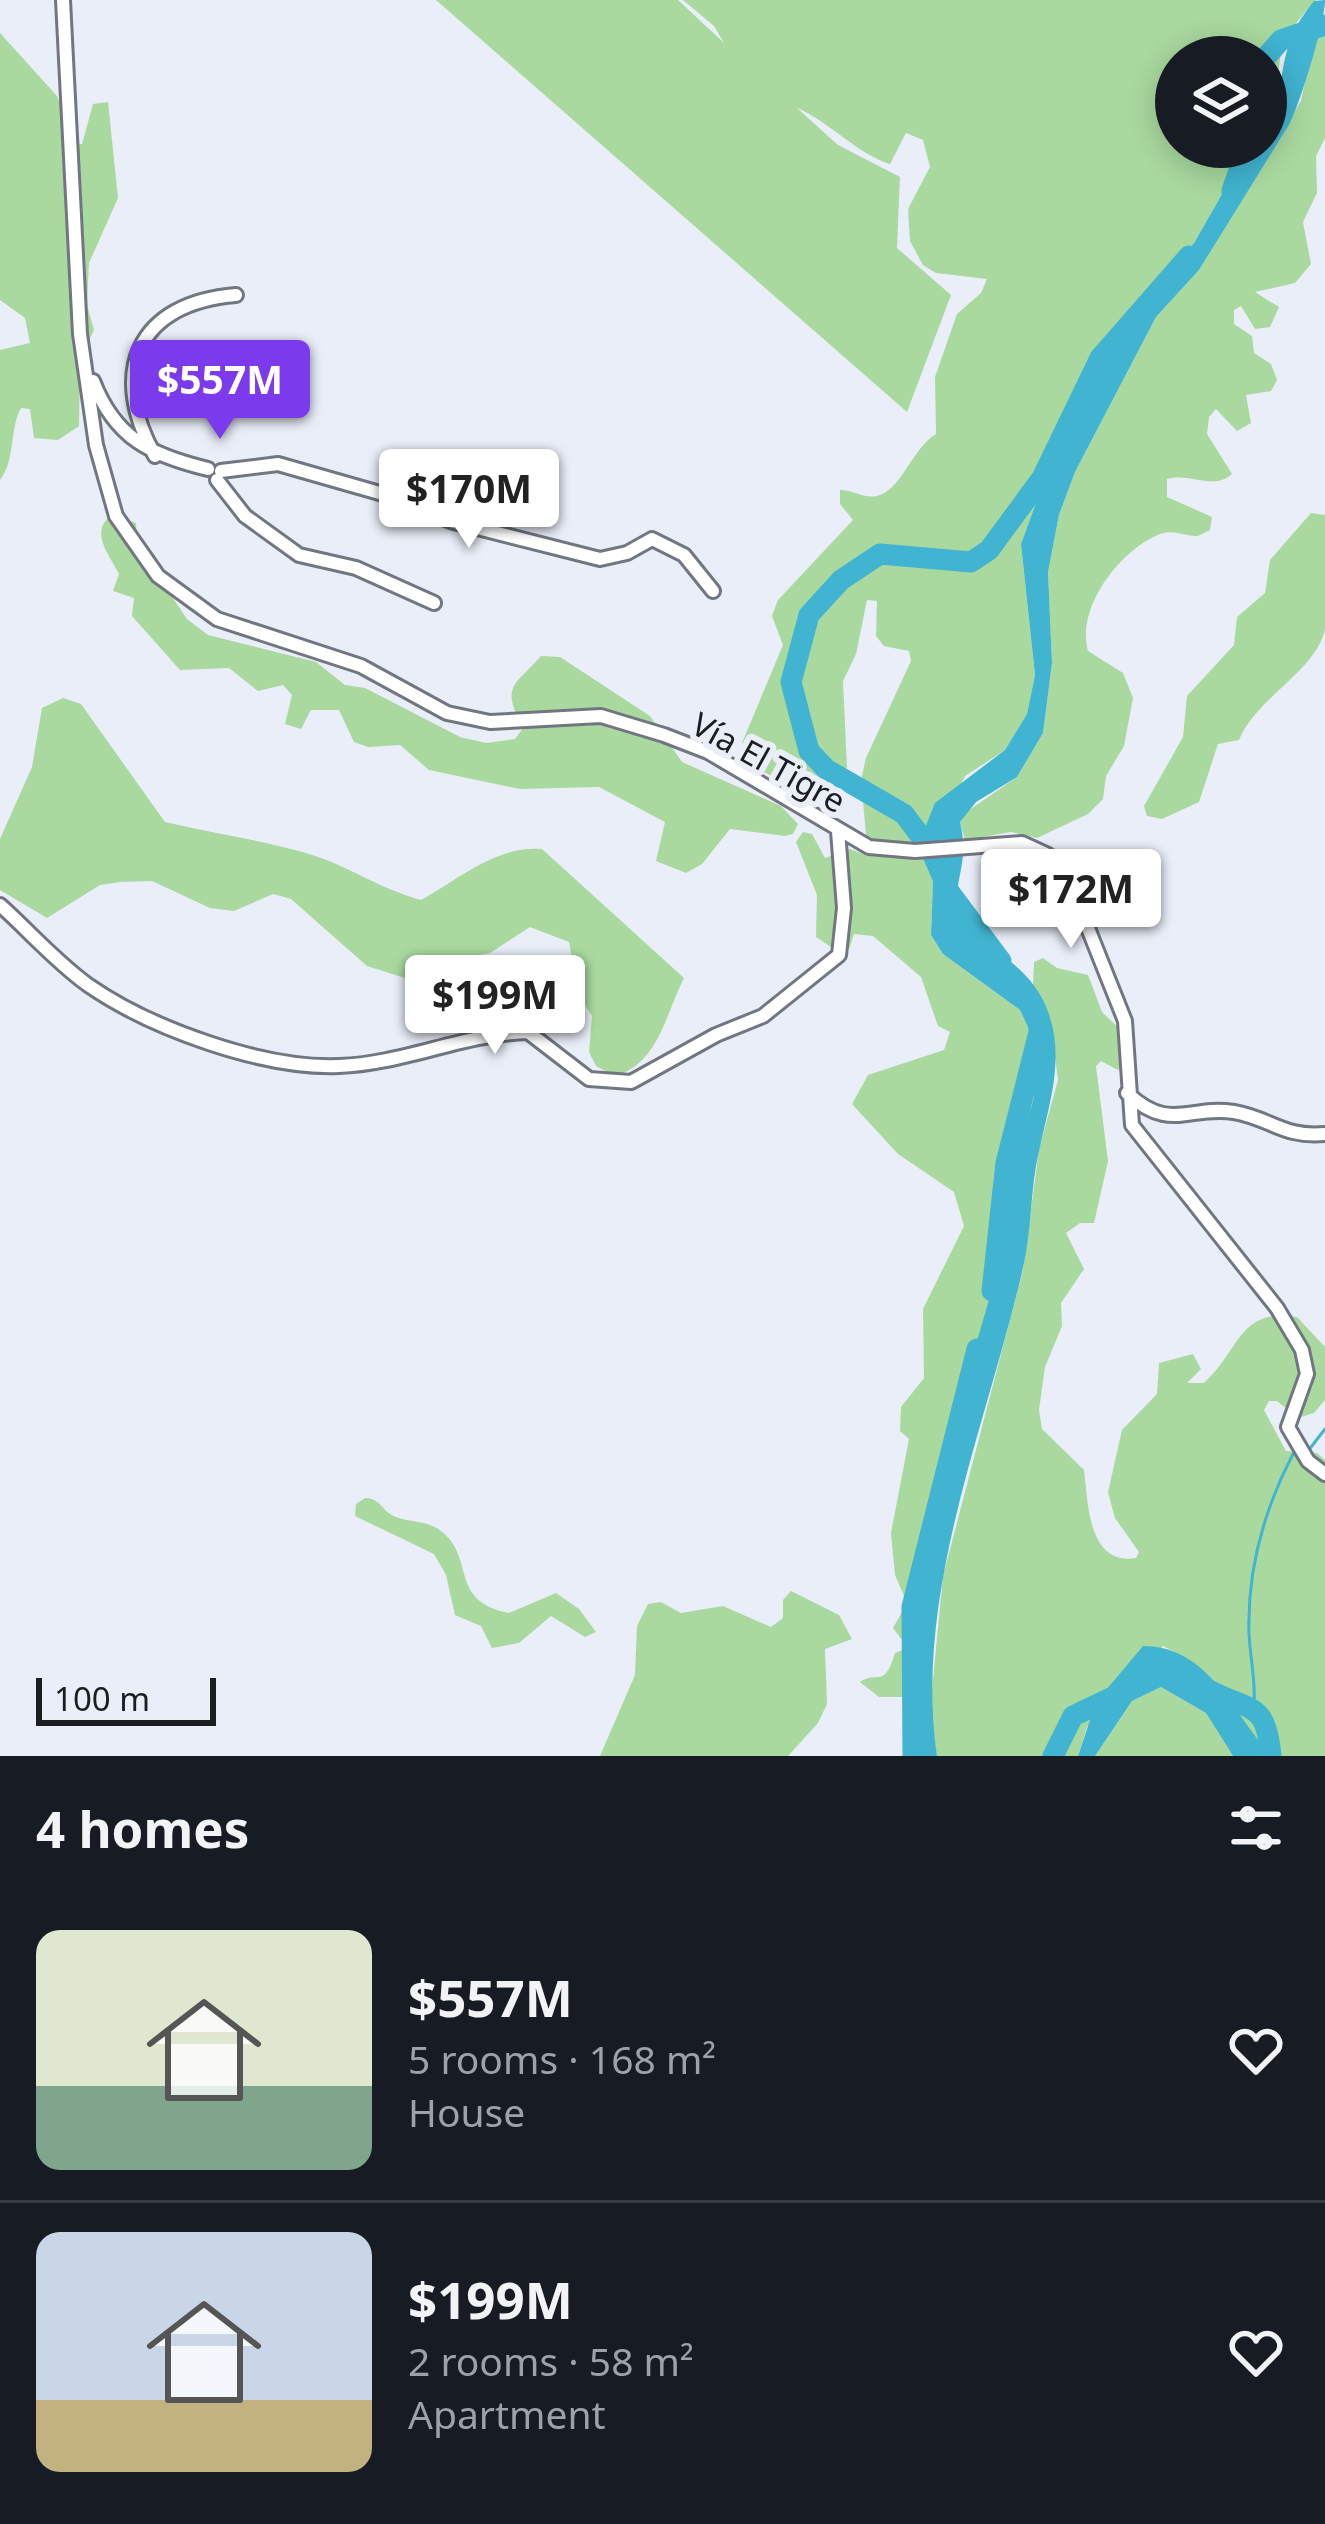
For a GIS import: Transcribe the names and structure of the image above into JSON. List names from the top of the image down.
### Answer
{
  "streets": {
    "street": ["Vía El Tigre"]
  },
  "scale_bar": "100 m",
  "page": {
    "price": [
      "$557M",
      "$170M",
      "$172M",
      "$199M"
    ],
    "scale": "100 m",
    "heading": "4 homes",
    "list": [
      {
        "name": "$557M",
        "note": "5 rooms · 168 m² · House"
      },
      {
        "name": "$199M",
        "note": "2 rooms · 58 m² · Apartment"
      }
    ]
  }
}
